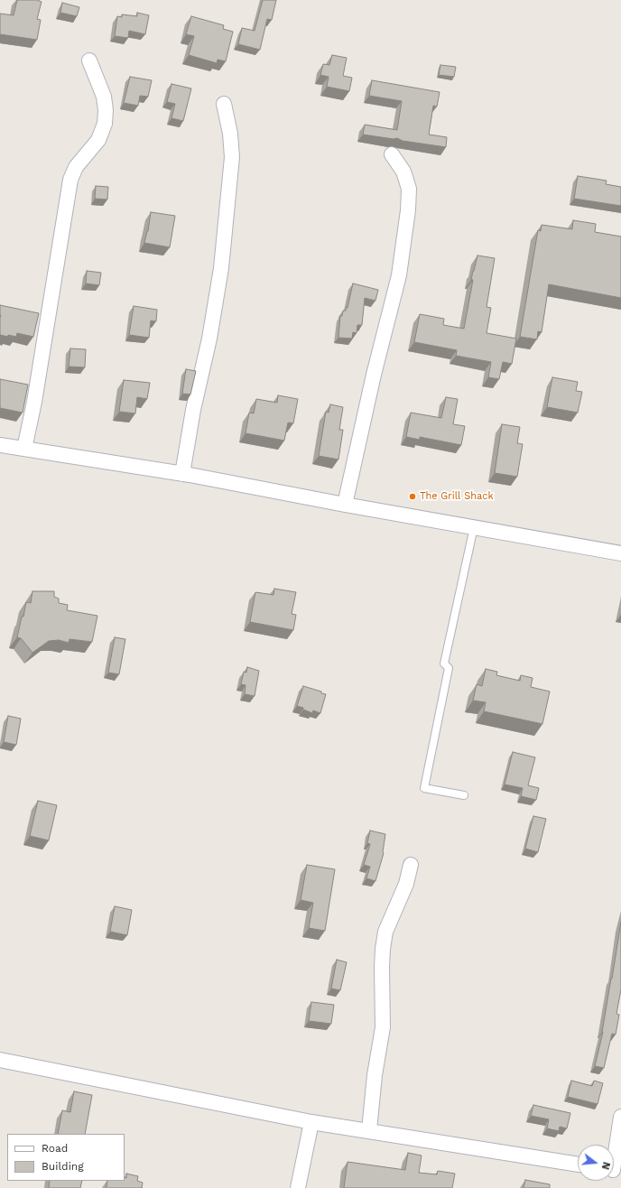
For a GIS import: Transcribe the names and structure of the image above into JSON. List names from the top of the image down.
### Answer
{
  "places": ["The Grill Shack"],
  "legend": ["Road", "Building"],
  "north": "right"
}
